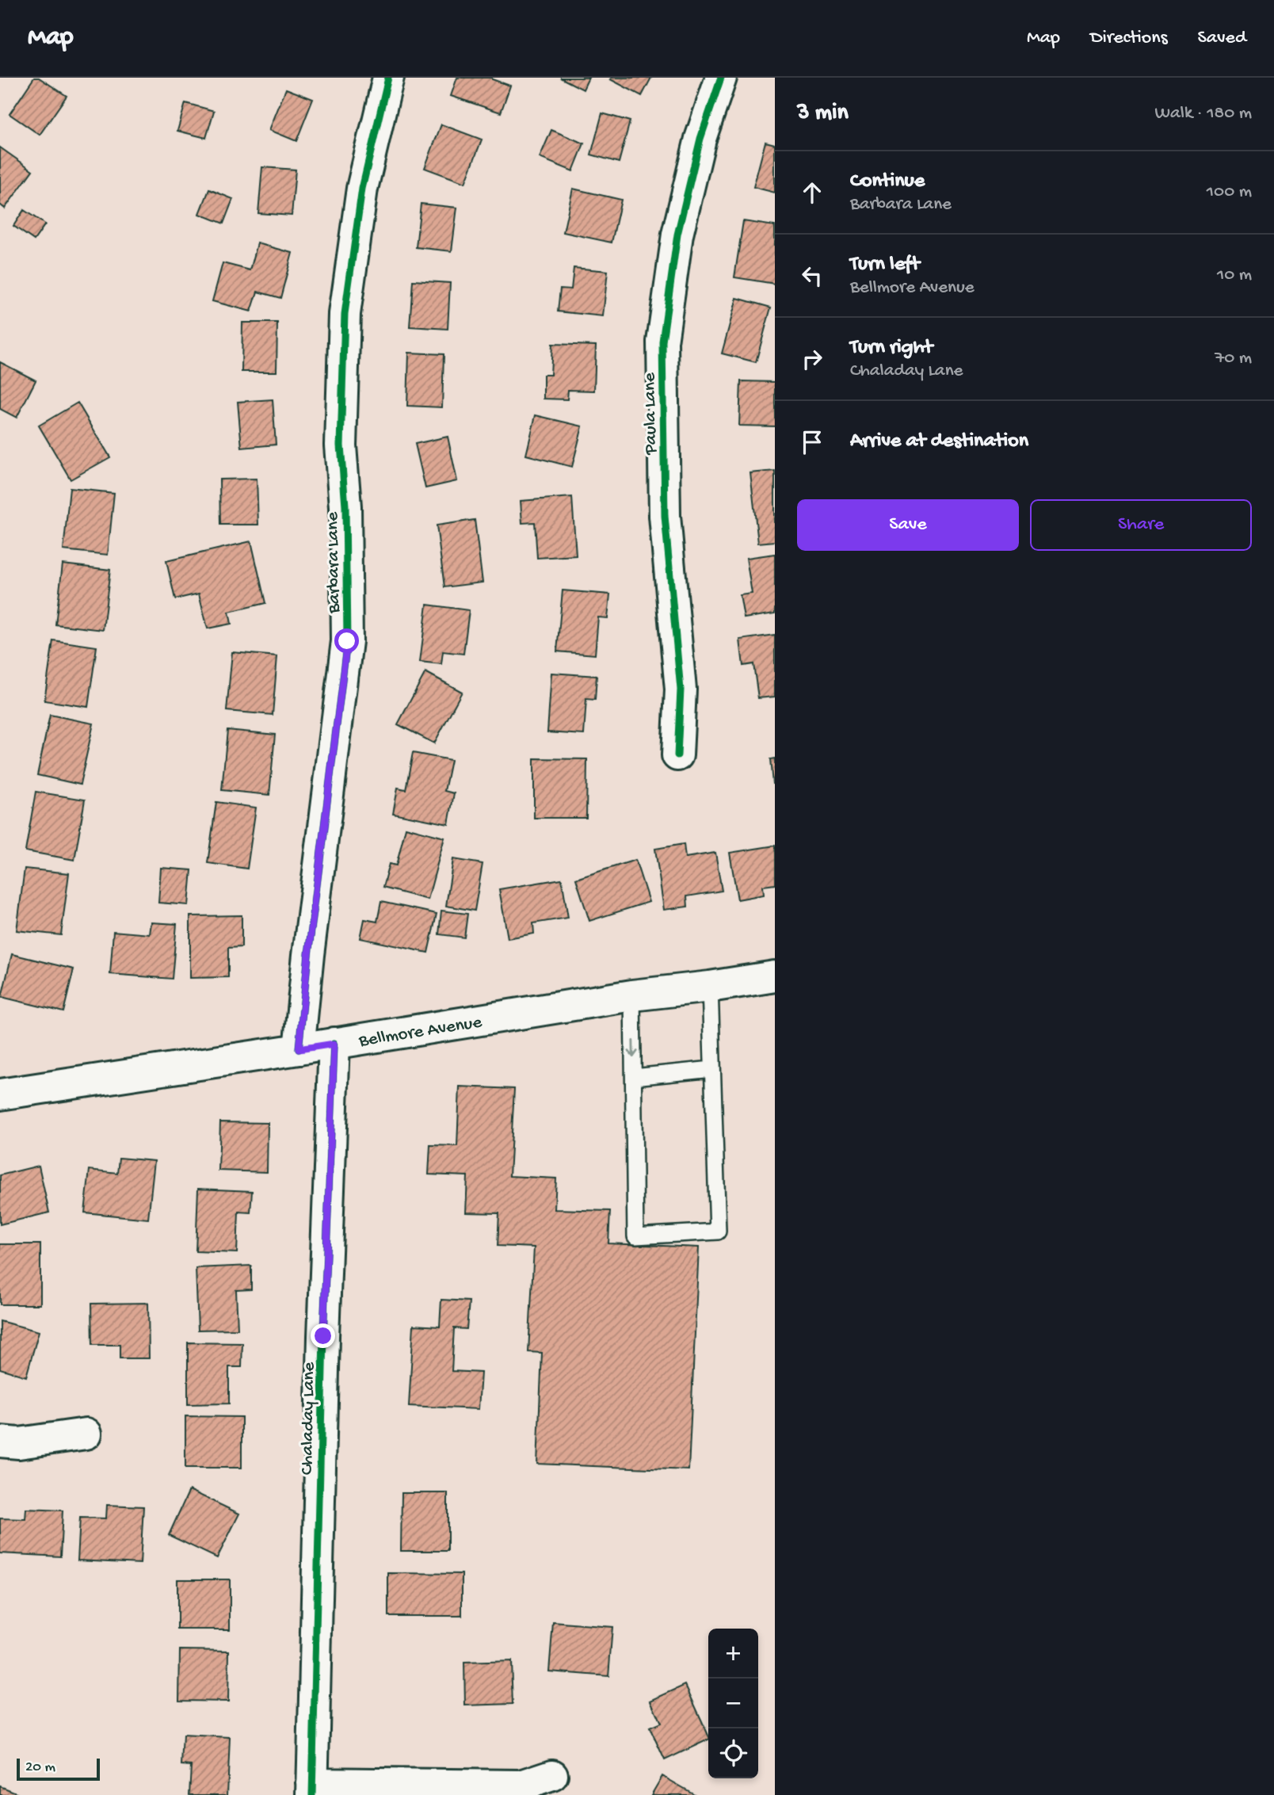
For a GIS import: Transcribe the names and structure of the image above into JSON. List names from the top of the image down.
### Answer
{
  "streets": {
    "street": [
      "Paula Lane",
      "Barbara Lane",
      "Bellmore Avenue",
      "Chaladay Lane"
    ]
  },
  "crossings": [
    ["Barbara Lane", "Bellmore Avenue"],
    ["Bellmore Avenue", "Chaladay Lane"]
  ],
  "scale_bar": "20 m",
  "page": {
    "header": "Map",
    "nav": ["Map", "Directions", "Saved"],
    "heading": ["3 min", "Walk · 180 m"],
    "list": [
      ["Continue", "Barbara Lane", "100 m"],
      ["Turn left", "Bellmore Avenue", "10 m"],
      ["Turn right", "Chaladay Lane", "70 m"],
      "Arrive at destination"
    ],
    "buttons": ["Save", "Share"],
    "map_buttons": ["+", "−"],
    "scale": "20 m"
  }
}
